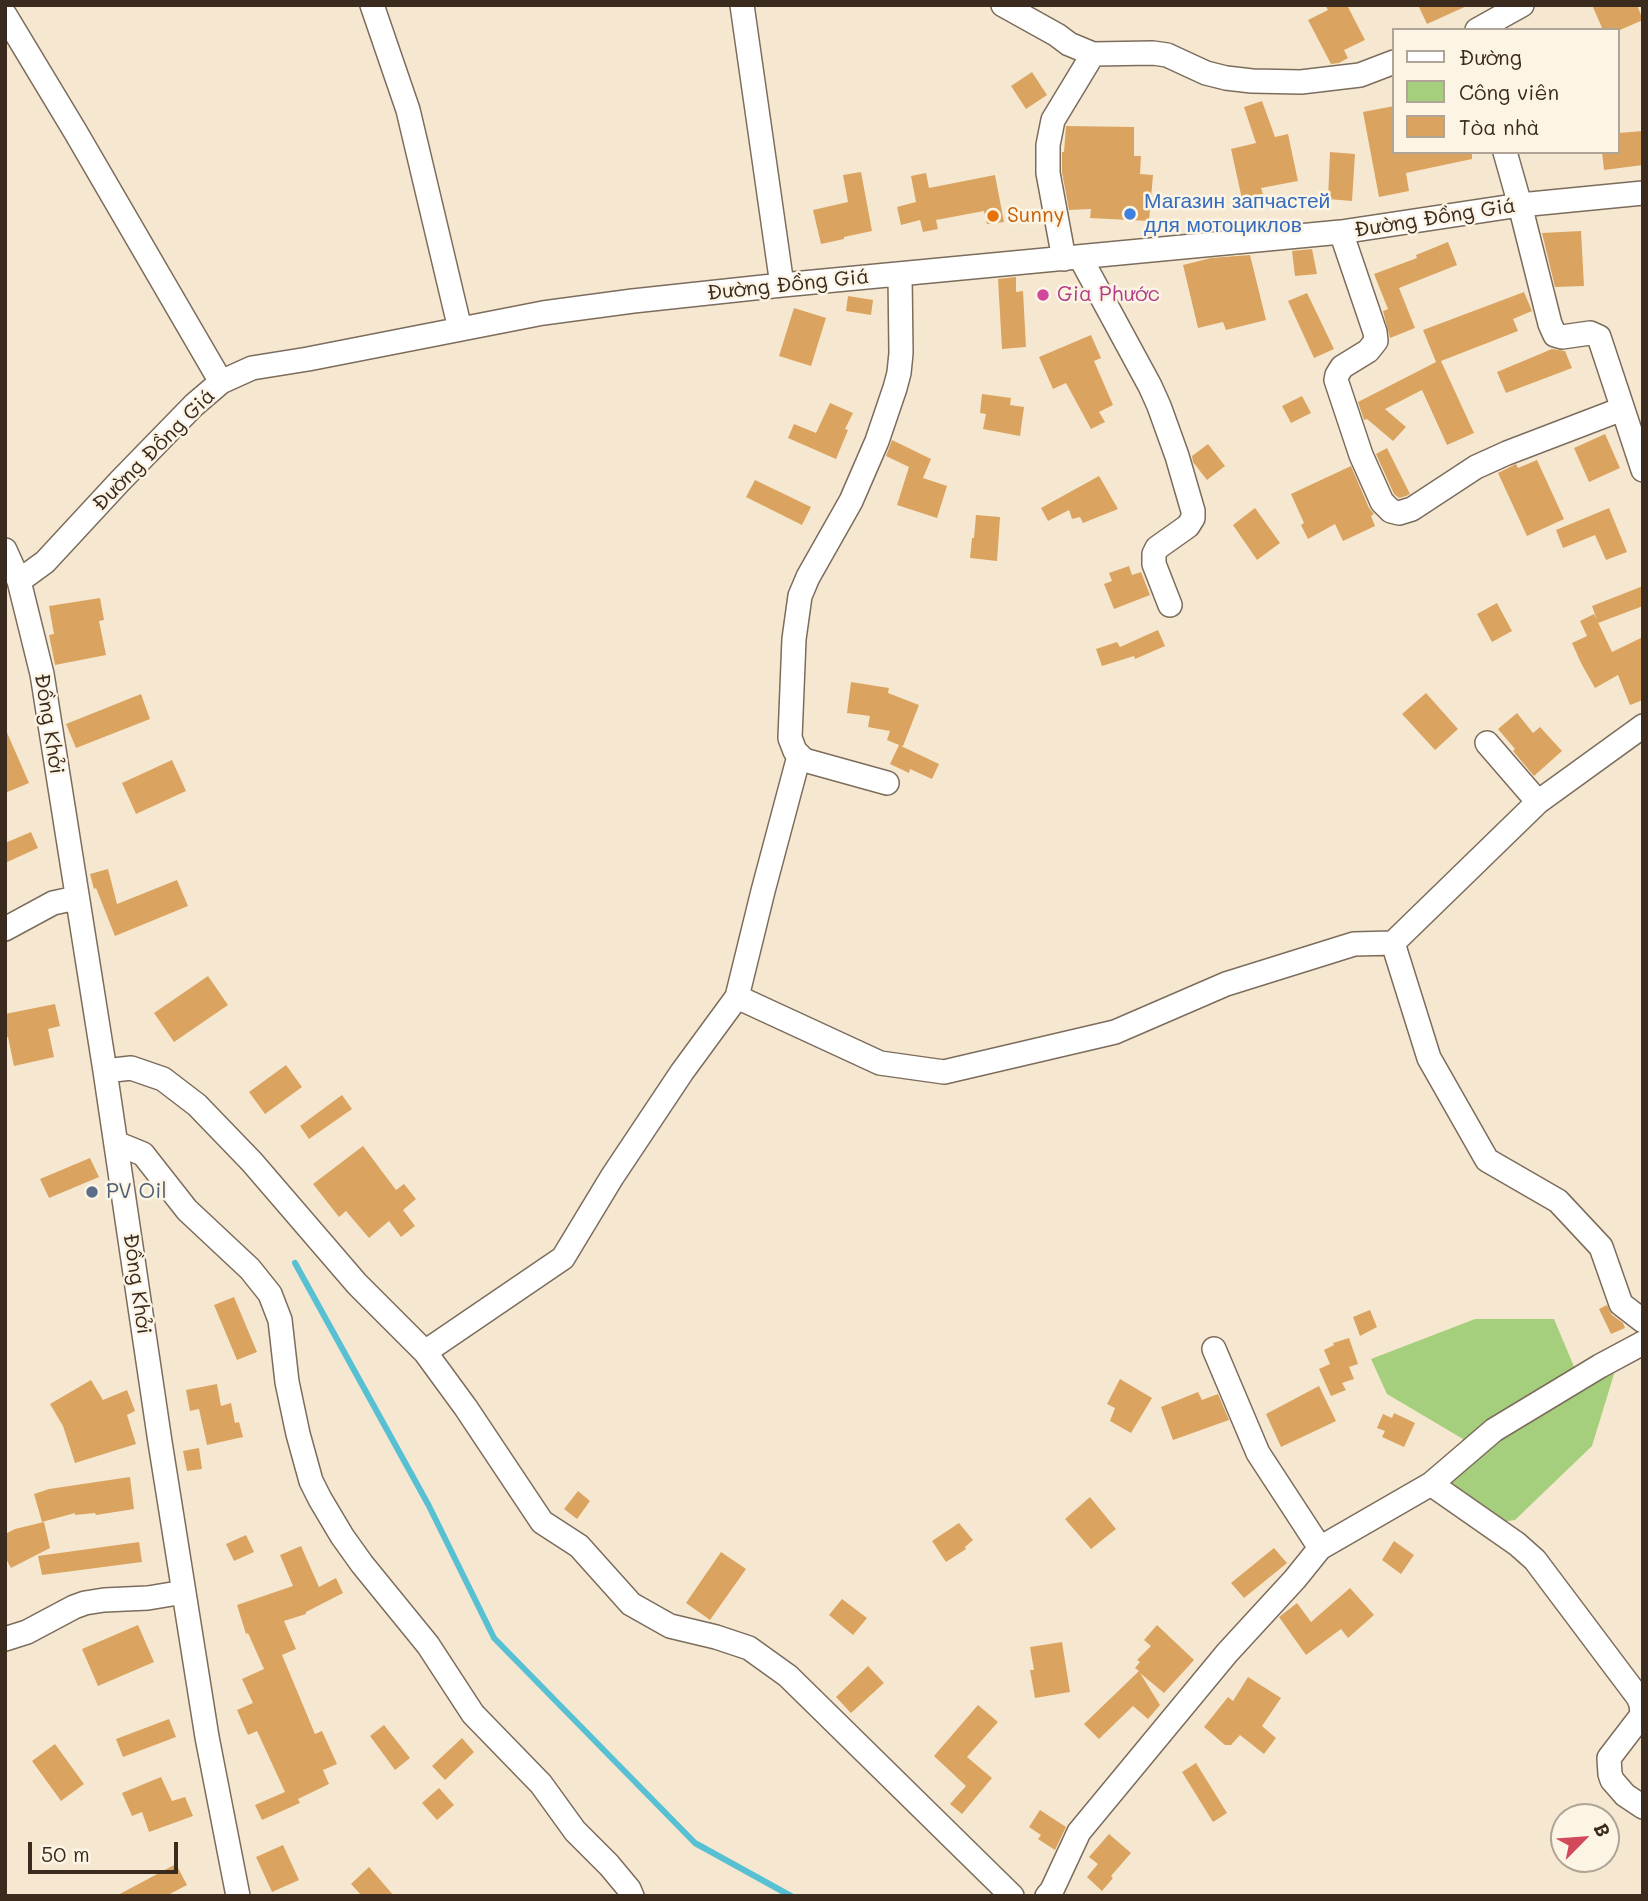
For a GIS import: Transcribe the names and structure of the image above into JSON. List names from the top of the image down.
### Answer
{
  "streets": {
    "street": ["Đường Đồng Giá", "Đồng Khởi"]
  },
  "crossings": [
    ["Đường Đồng Giá", "Đồng Khởi"]
  ],
  "places": [
    "Магазин запчастей для мотоциклов",
    "Sunny",
    "Gia Phước",
    "PV Oil"
  ],
  "legend": ["Đường", "Công viên", "Tòa nhà"],
  "scale_bar": "50 m",
  "north": "top right"
}
